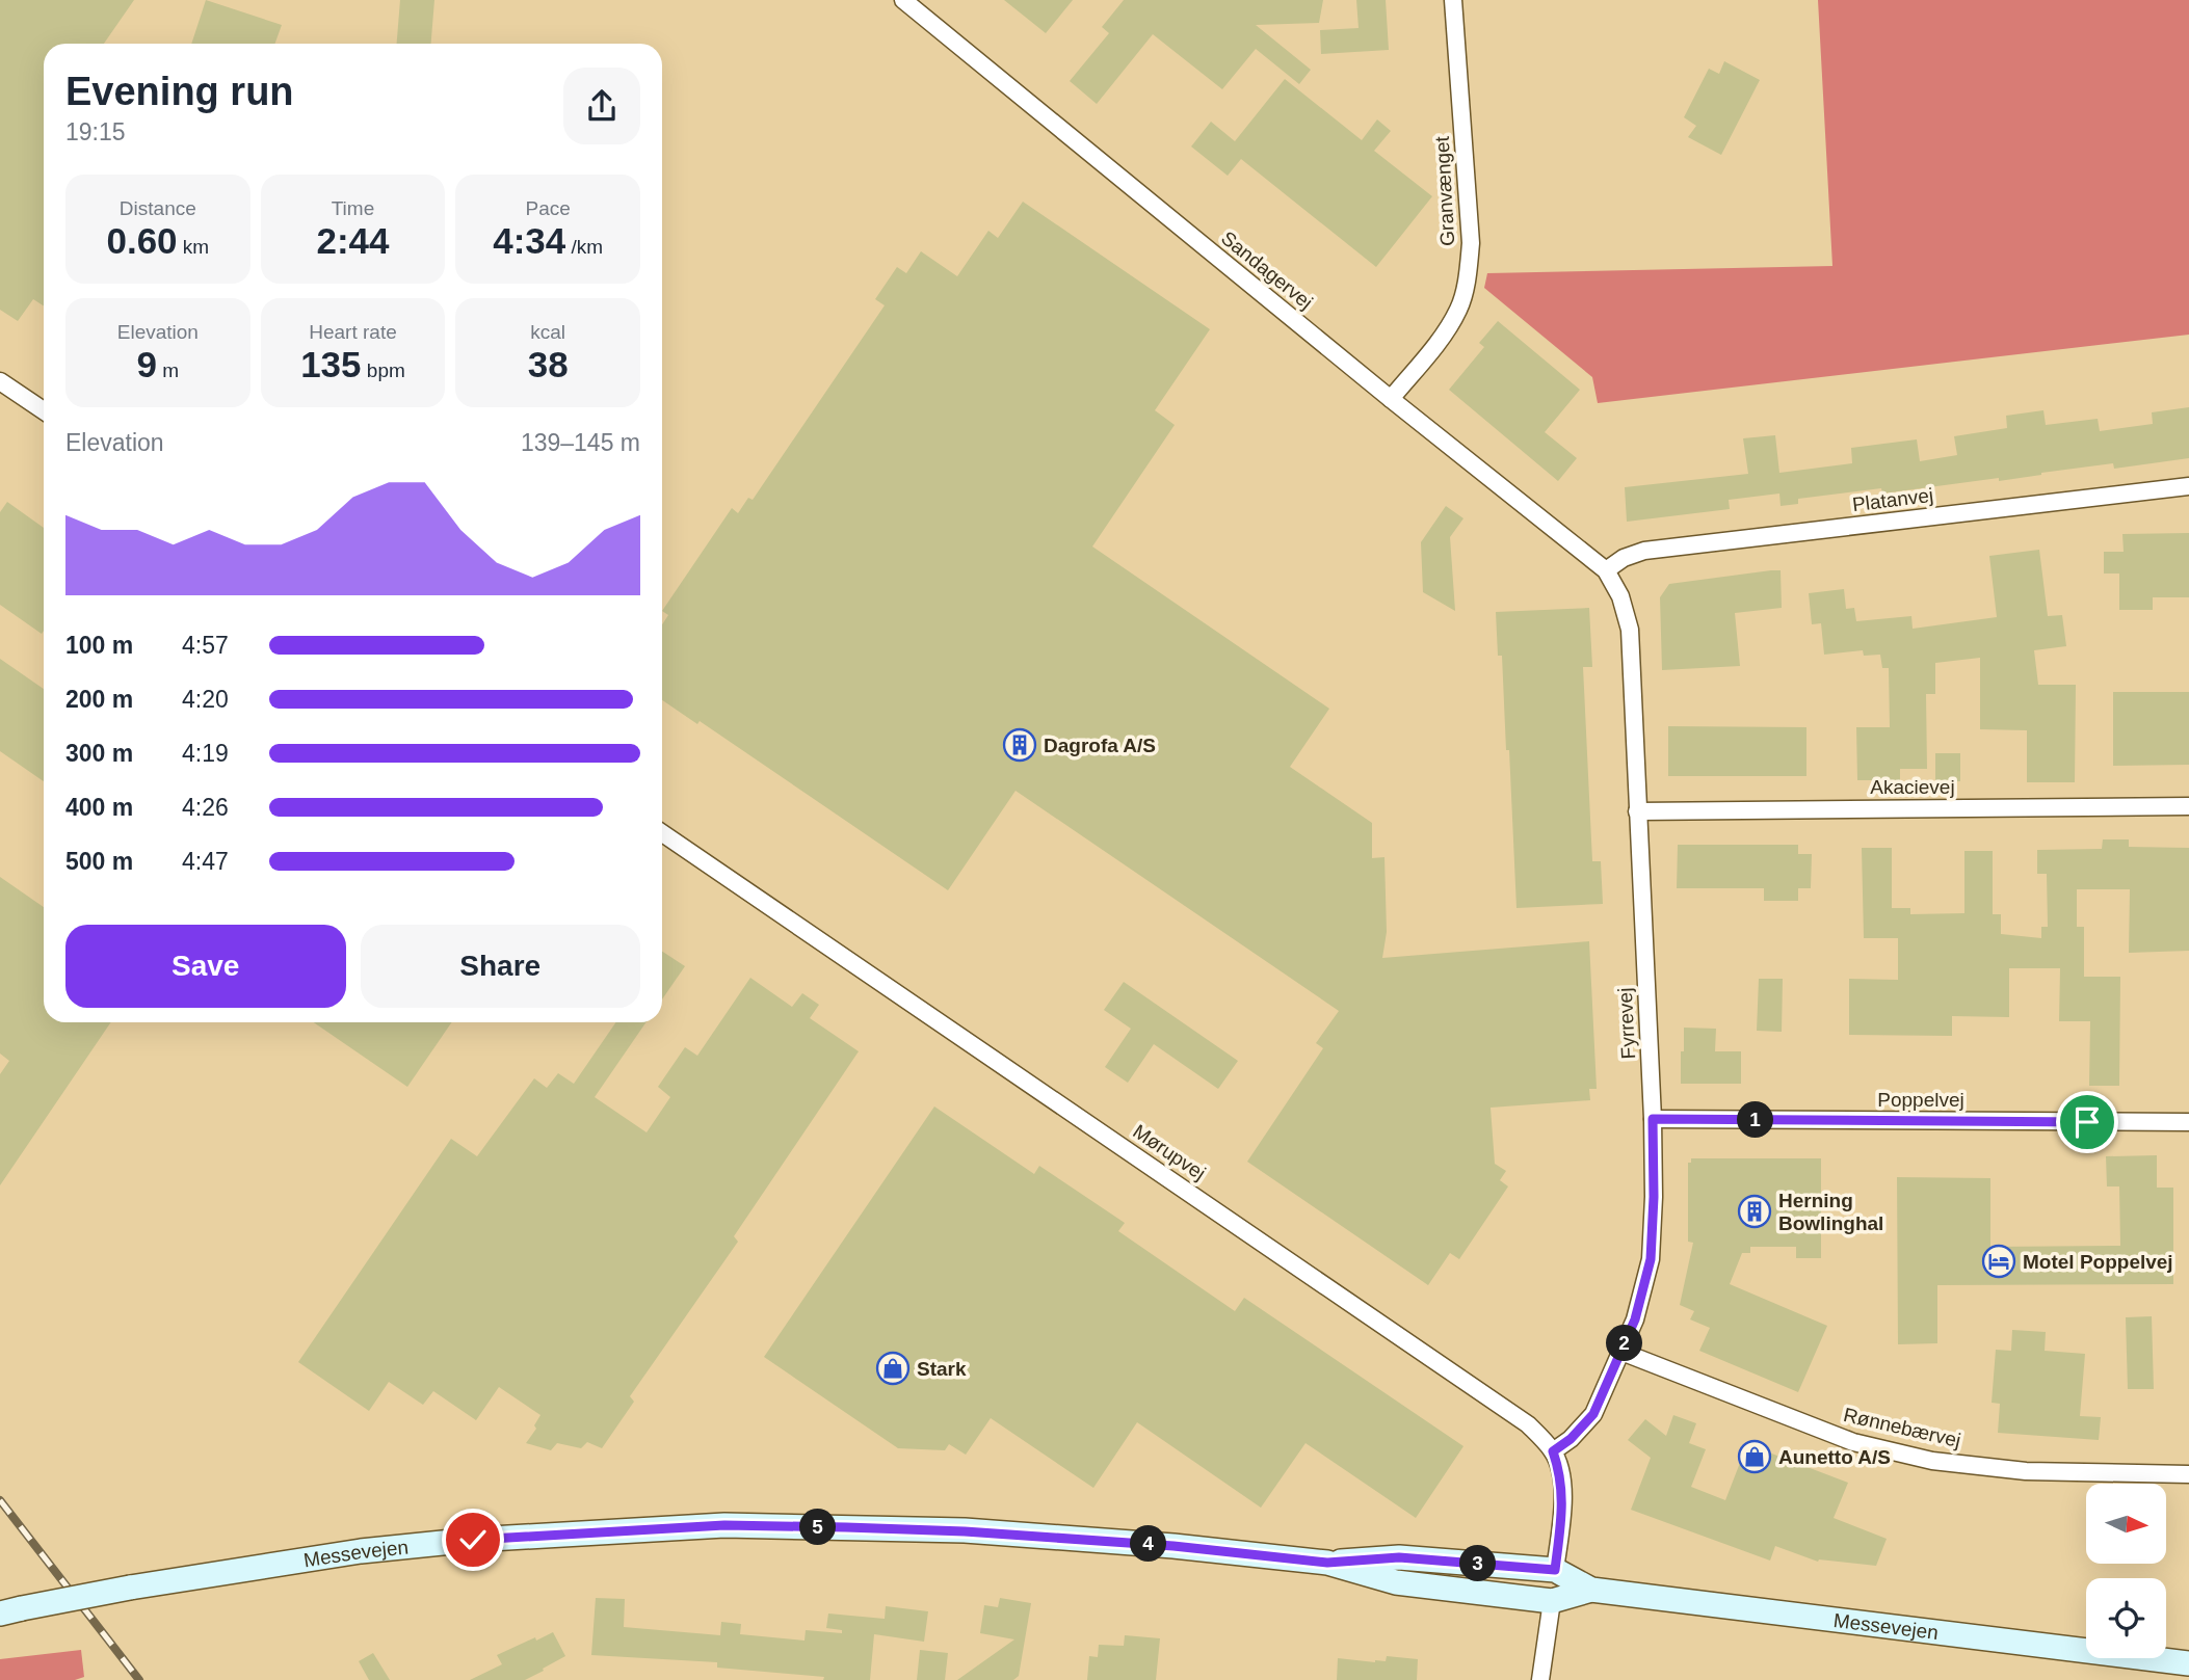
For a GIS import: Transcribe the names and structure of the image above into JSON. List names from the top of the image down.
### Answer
{
  "streets": {
    "main road": ["Messevejen"],
    "street": [
      "Granvænget",
      "Sandagervej",
      "Platanvej",
      "Akacievej",
      "Fyrrevej",
      "Poppelvej",
      "Mørupvej",
      "Rønnebærvej"
    ]
  },
  "crossings": [
    ["Granvænget", "Sandagervej"],
    ["Sandagervej", "Platanvej"],
    ["Sandagervej", "Fyrrevej"],
    ["Platanvej", "Fyrrevej"],
    ["Akacievej", "Fyrrevej"],
    ["Fyrrevej", "Poppelvej"],
    ["Fyrrevej", "Mørupvej"],
    ["Fyrrevej", "Rønnebærvej"],
    ["Mørupvej", "Messevejen"]
  ],
  "places": {
    "building": ["Dagrofa A/S", "Herning Bowlinghal"],
    "hotel": ["Motel Poppelvej"],
    "shop": ["Stark", "Aunetto A/S"]
  },
  "north": "right",
  "page": {
    "heading": ["Evening run", "19:15"],
    "stats": [
      ["Distance", "0.60 km"],
      ["Time", "2:44"],
      ["Pace", "4:34 /km"],
      ["Elevation", "9 m"],
      ["Heart rate", "135 bpm"],
      ["kcal", "38"]
    ],
    "chart": ["Elevation", "139–145 m"],
    "list": [
      {
        "name": "100 m",
        "note": "4:57"
      },
      {
        "name": "200 m",
        "note": "4:20"
      },
      {
        "name": "300 m",
        "note": "4:19"
      },
      {
        "name": "400 m",
        "note": "4:26"
      },
      {
        "name": "500 m",
        "note": "4:47"
      }
    ],
    "buttons": ["Save", "Share"],
    "pins": [
      "1",
      "2",
      "5",
      "4",
      "3"
    ]
  }
}
